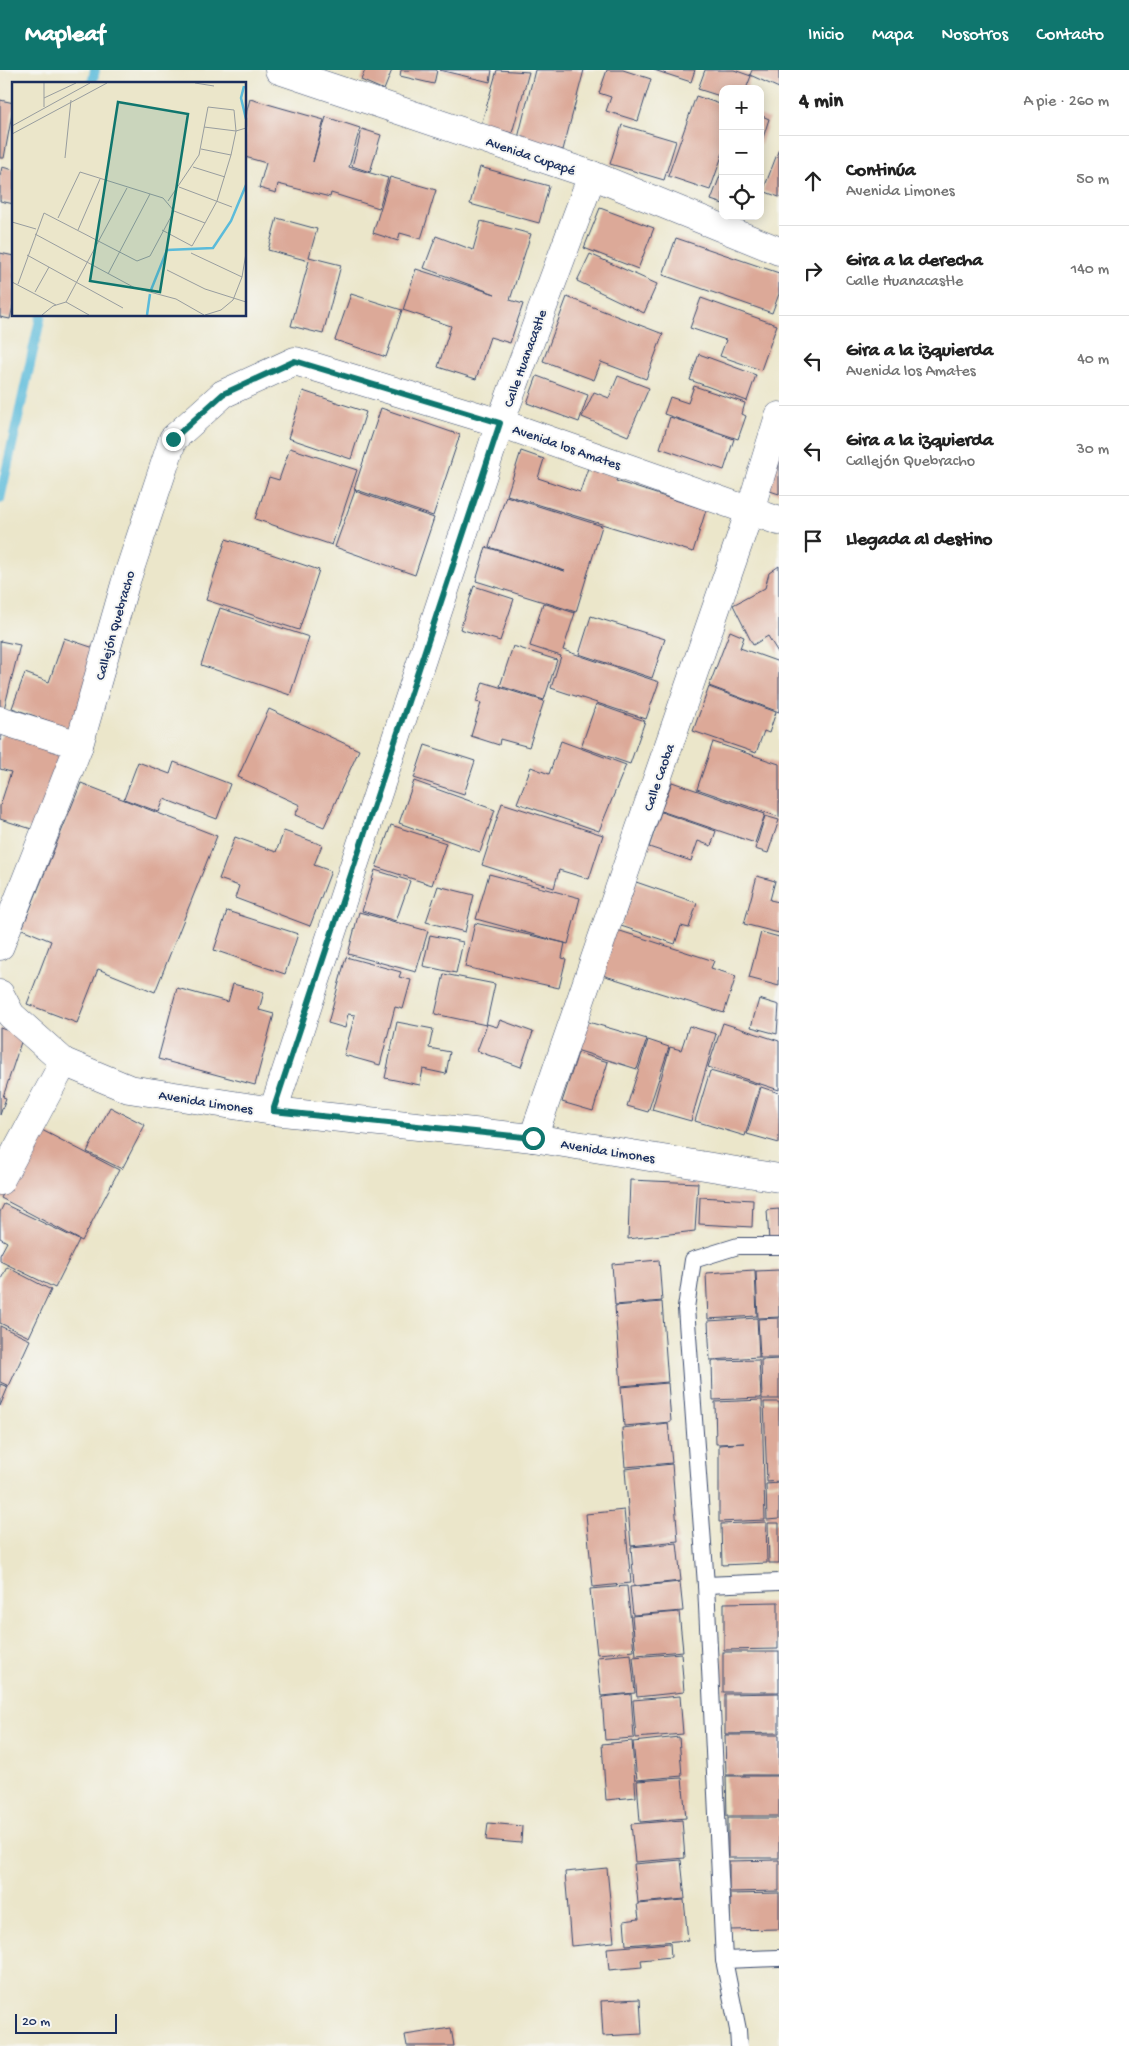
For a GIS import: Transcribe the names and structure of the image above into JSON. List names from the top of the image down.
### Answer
{
  "streets": {
    "street": [
      "Avenida Cupapé",
      "Calle Huanacastle",
      "Avenida los Amates",
      "Callejón Quebracho",
      "Calle Caoba",
      "Avenida Limones"
    ]
  },
  "crossings": [
    ["Avenida Cupapé", "Calle Huanacastle"],
    ["Calle Huanacastle", "Avenida los Amates"],
    ["Calle Huanacastle", "Avenida Limones"],
    ["Avenida los Amates", "Callejón Quebracho"],
    ["Avenida los Amates", "Calle Caoba"],
    ["Calle Caoba", "Avenida Limones"]
  ],
  "scale_bar": "20 m",
  "page": {
    "header": "Mapleaf",
    "nav": [
      "Inicio",
      "Mapa",
      "Nosotros",
      "Contacto"
    ],
    "heading": ["4 min", "A pie · 260 m"],
    "map_buttons": ["+", "−"],
    "list": [
      ["Continúa", "Avenida Limones", "50 m"],
      ["Gira a la derecha", "Calle Huanacastle", "140 m"],
      ["Gira a la izquierda", "Avenida los Amates", "40 m"],
      ["Gira a la izquierda", "Callejón Quebracho", "30 m"],
      "Llegada al destino"
    ],
    "scale": "20 m"
  }
}
